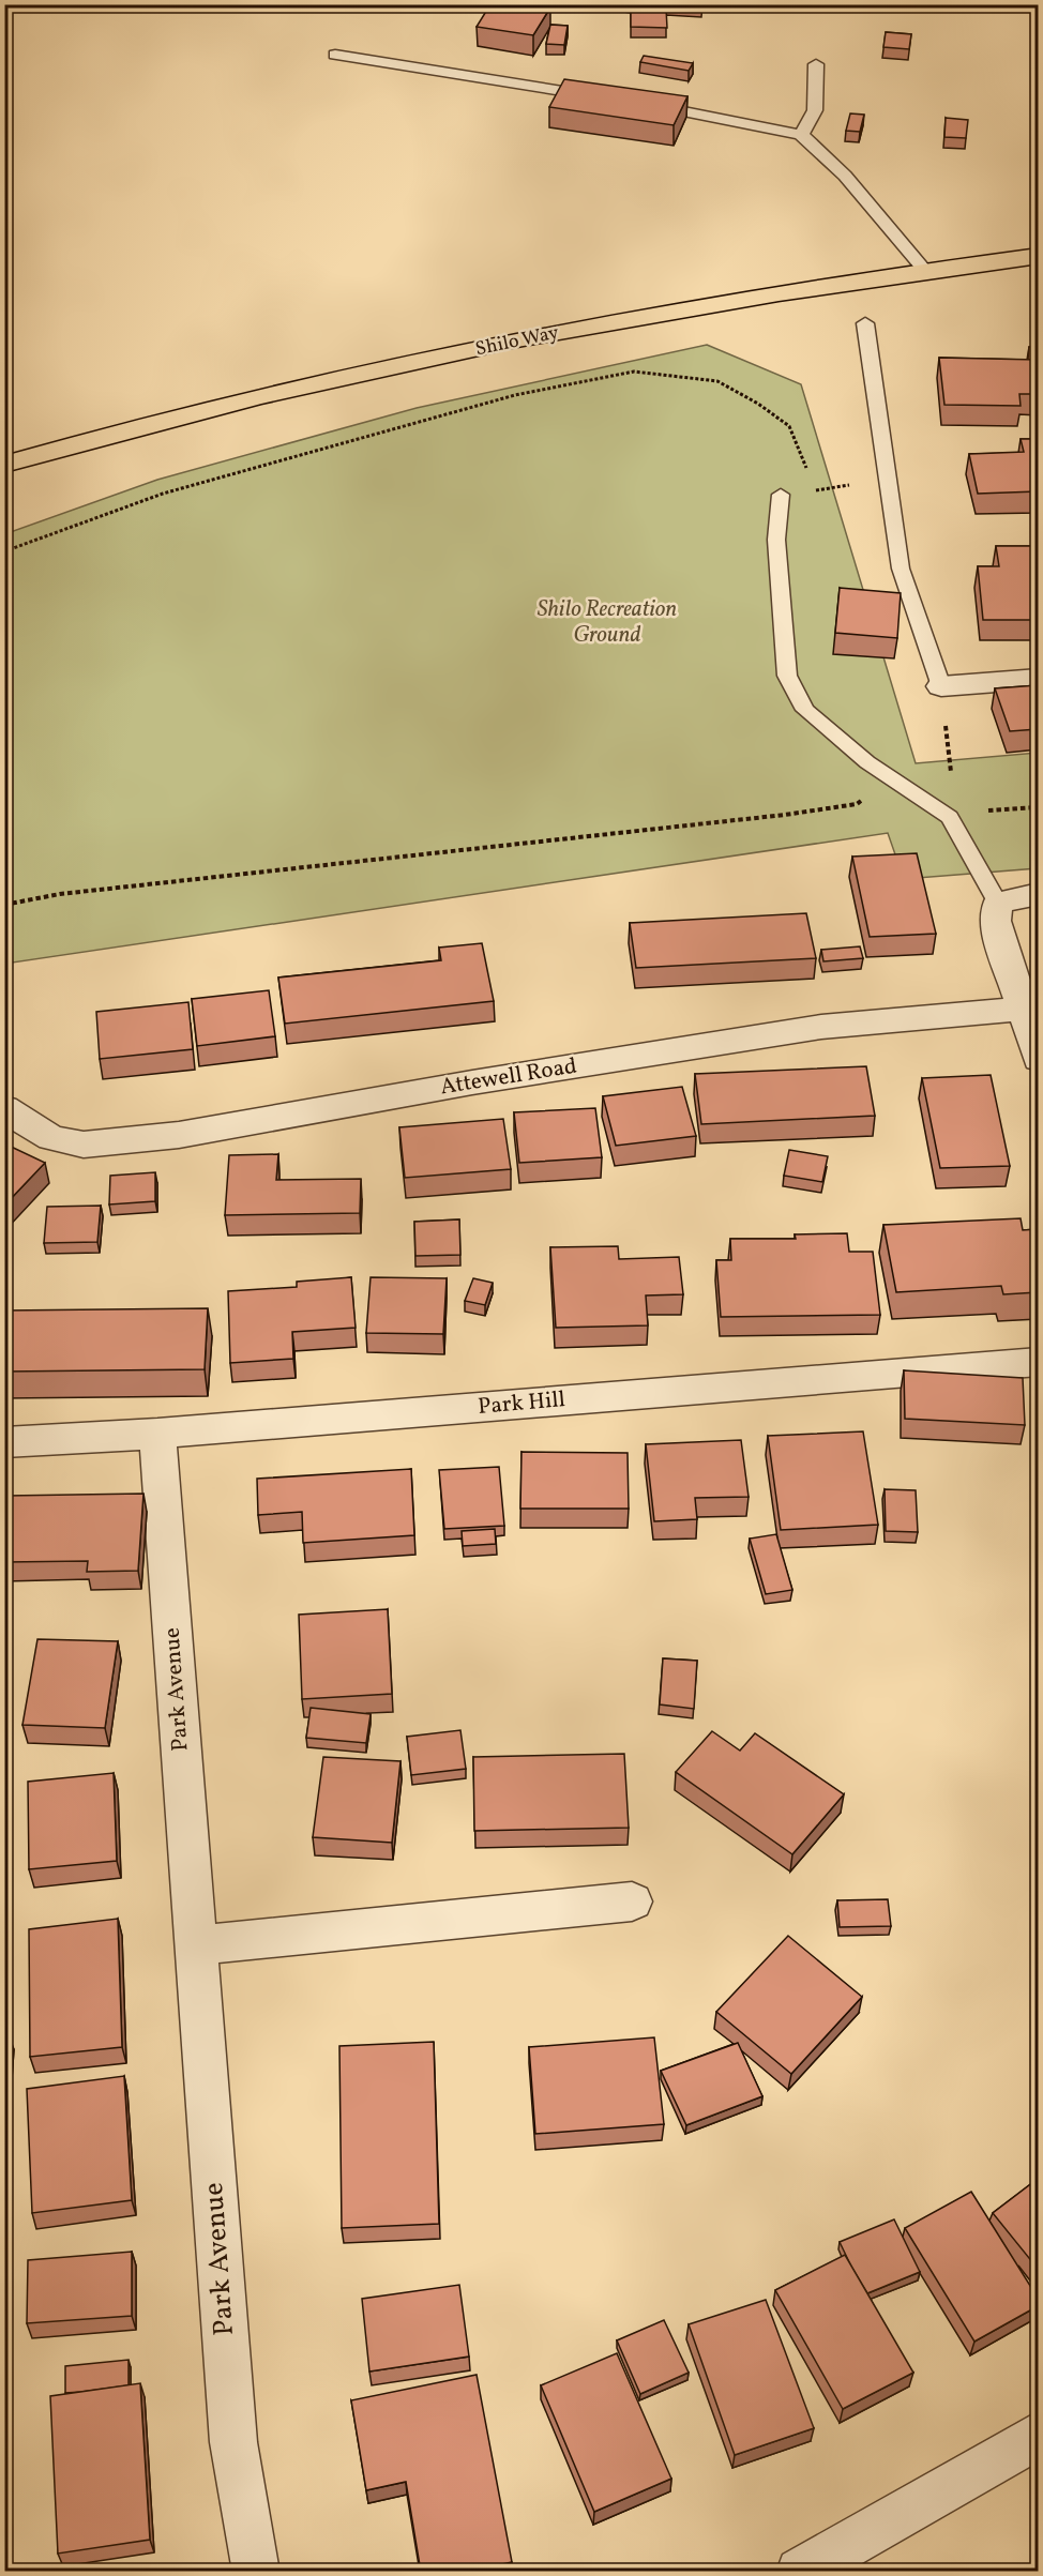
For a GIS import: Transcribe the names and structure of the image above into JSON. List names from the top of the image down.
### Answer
{
  "streets": {
    "main road": ["Shilo Way"],
    "street": ["Attewell Road", "Park Hill", "Park Avenue"]
  },
  "crossings": [
    ["Park Hill", "Park Avenue"]
  ],
  "parks": ["Shilo Recreation Ground"]
}
